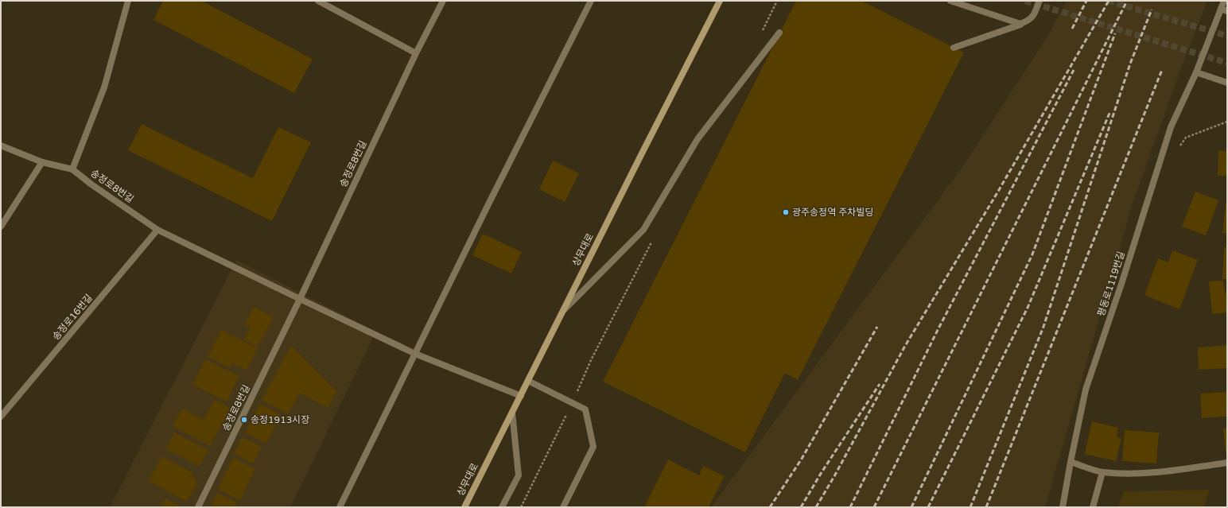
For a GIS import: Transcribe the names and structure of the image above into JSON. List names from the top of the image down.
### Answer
{
  "streets": {
    "main road": ["상무대로"],
    "street": ["송정로8번길", "평동로1119번길", "송정로16번길"]
  },
  "crossings": [
    ["송정로8번길", "송정로16번길"]
  ],
  "places": ["광주송정역 주차빌딩", "송정1913시장"]
}
